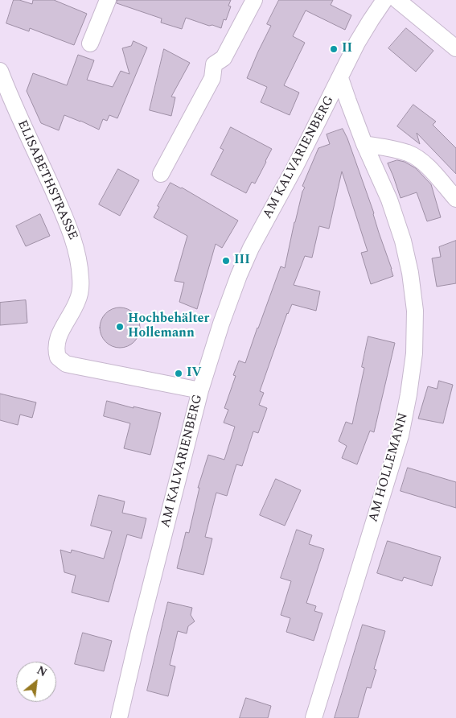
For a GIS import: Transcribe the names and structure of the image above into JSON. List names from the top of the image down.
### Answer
{
  "streets": {
    "street": ["AM KALVARIENBERG", "ELISABETHSTRASSE", "AM HOLLEMANN"]
  },
  "crossings": [
    ["AM KALVARIENBERG", "ELISABETHSTRASSE"],
    ["AM KALVARIENBERG", "AM HOLLEMANN"]
  ],
  "places": [
    "II",
    "III",
    "Hochbehälter Hollemann",
    "IV"
  ],
  "north": "top right"
}
